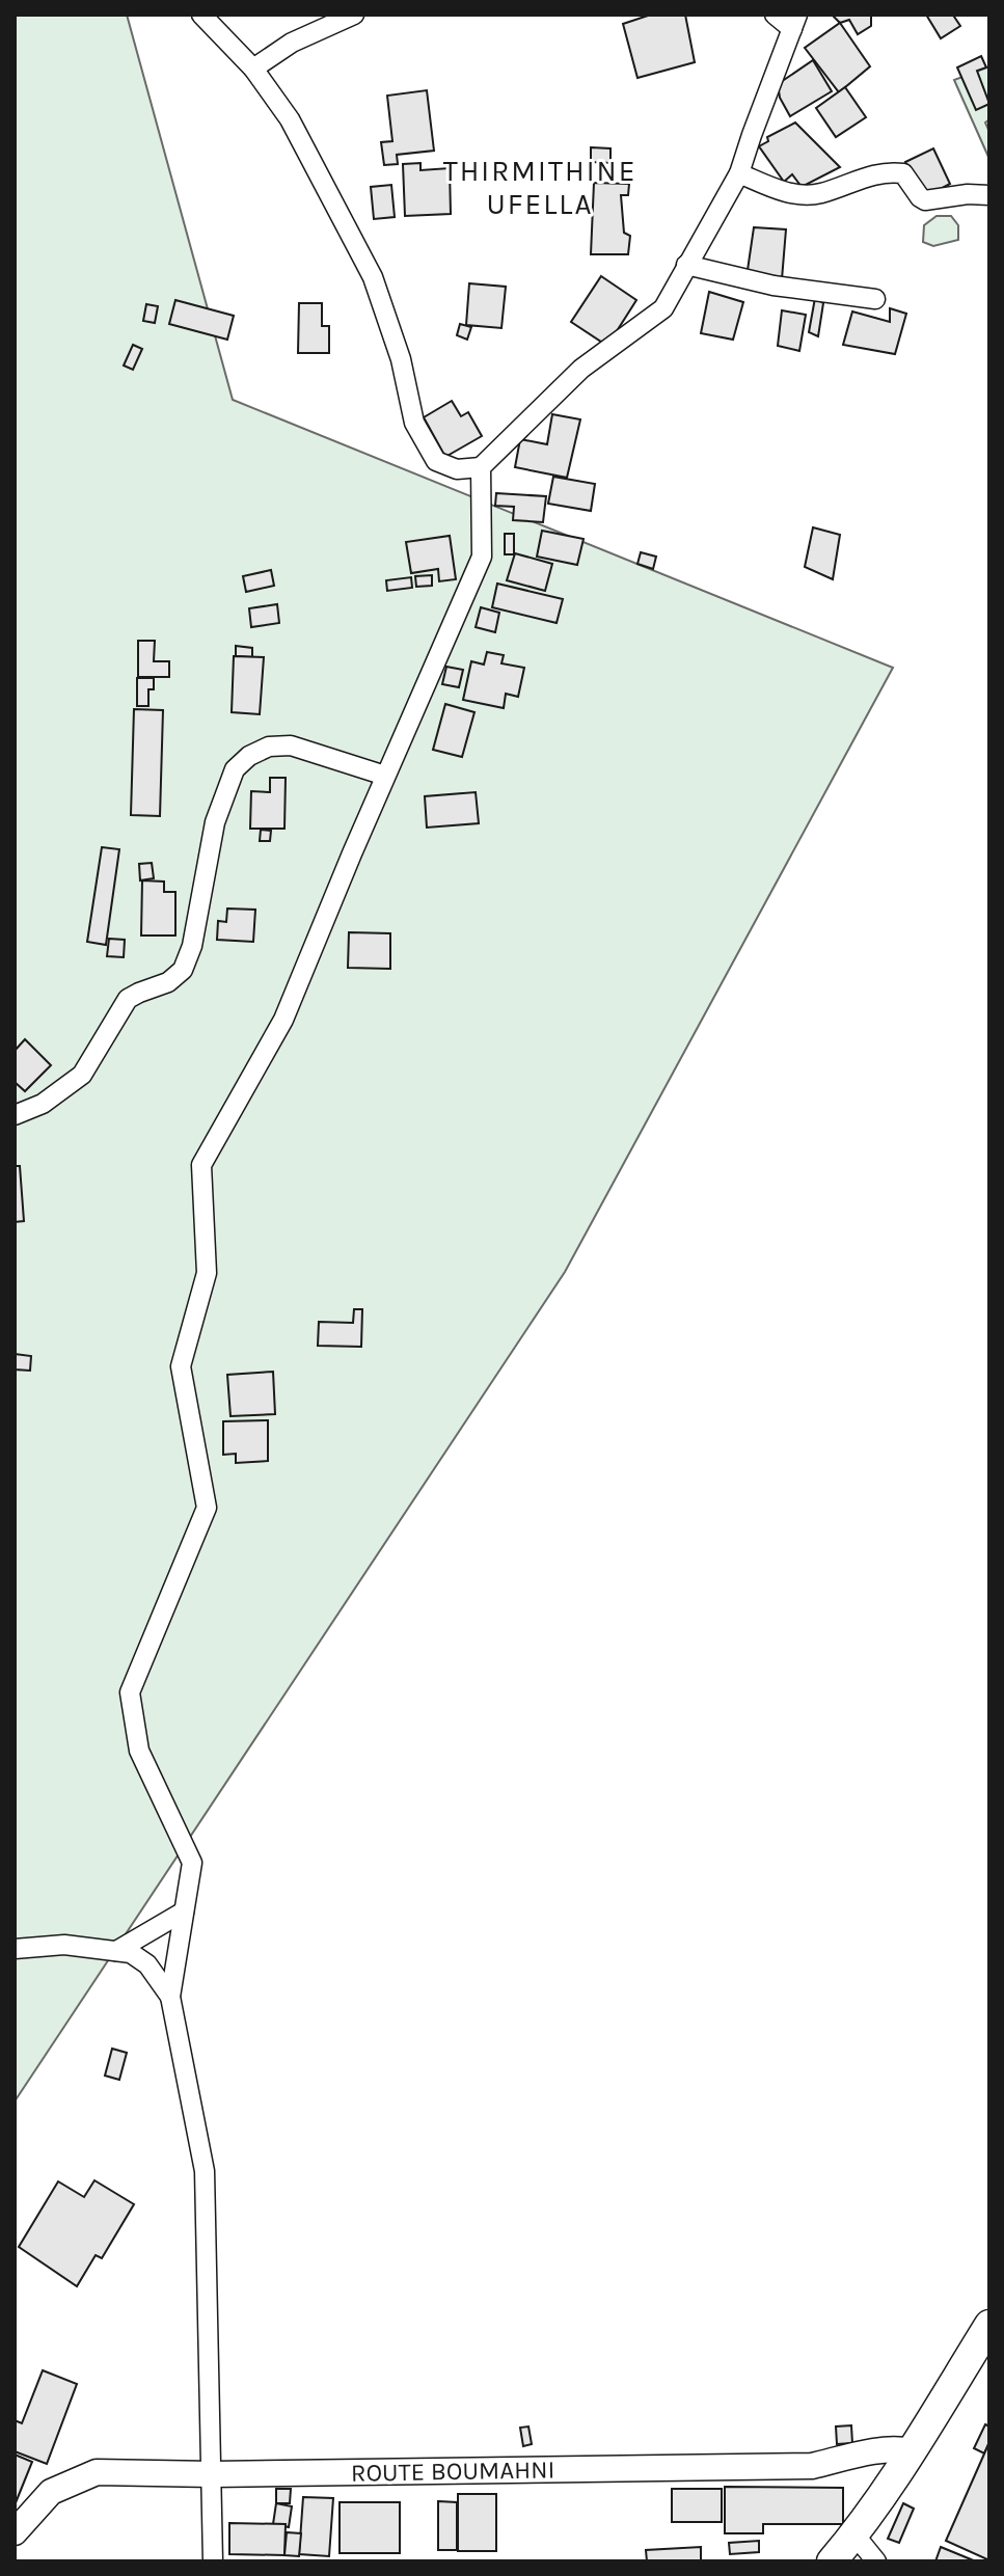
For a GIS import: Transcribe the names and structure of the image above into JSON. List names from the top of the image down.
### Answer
{
  "streets": {
    "main road": ["ROUTE BOUMAHNI"]
  },
  "districts": ["THIRMITHINE UFELLA"]
}
